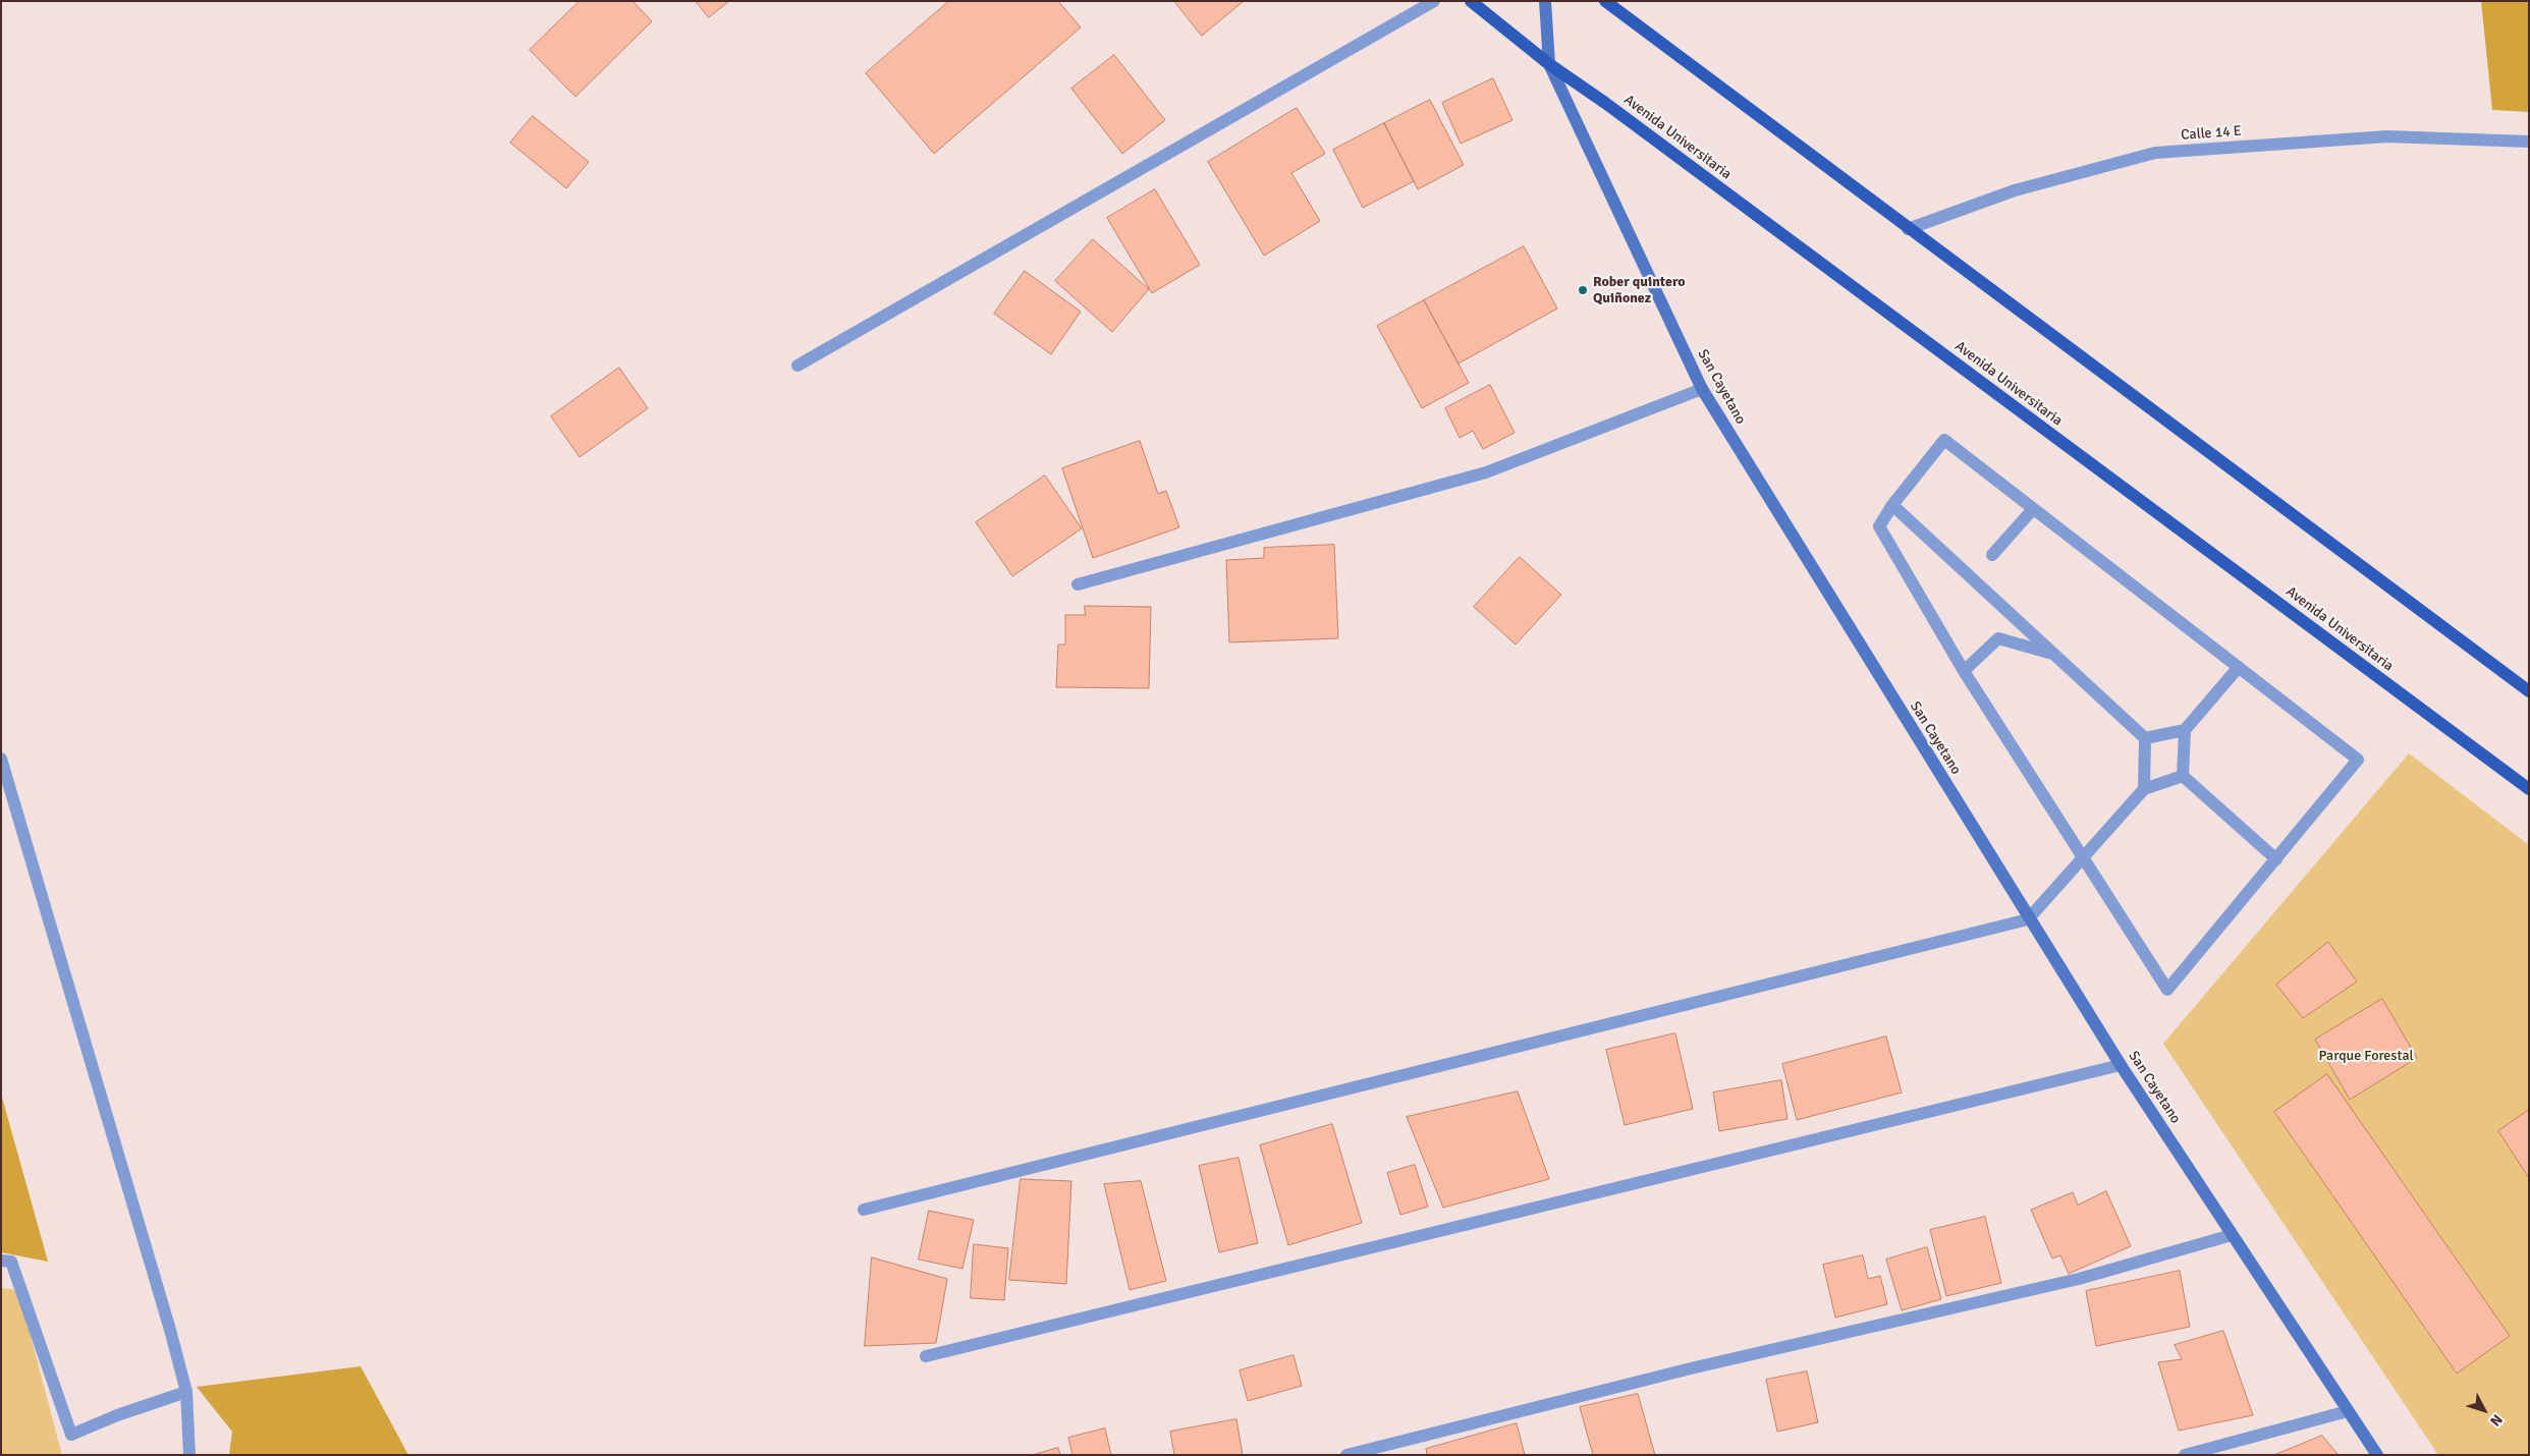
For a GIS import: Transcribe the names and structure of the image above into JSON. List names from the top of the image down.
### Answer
{
  "streets": {
    "main road": ["Avenida Universitaria", "San Cayetano"],
    "street": ["Calle 14 E"]
  },
  "crossings": [
    ["Avenida Universitaria", "San Cayetano"]
  ],
  "parks": ["Parque Forestal"],
  "places": ["Rober quintero Quiñonez"],
  "north": "bottom right"
}
